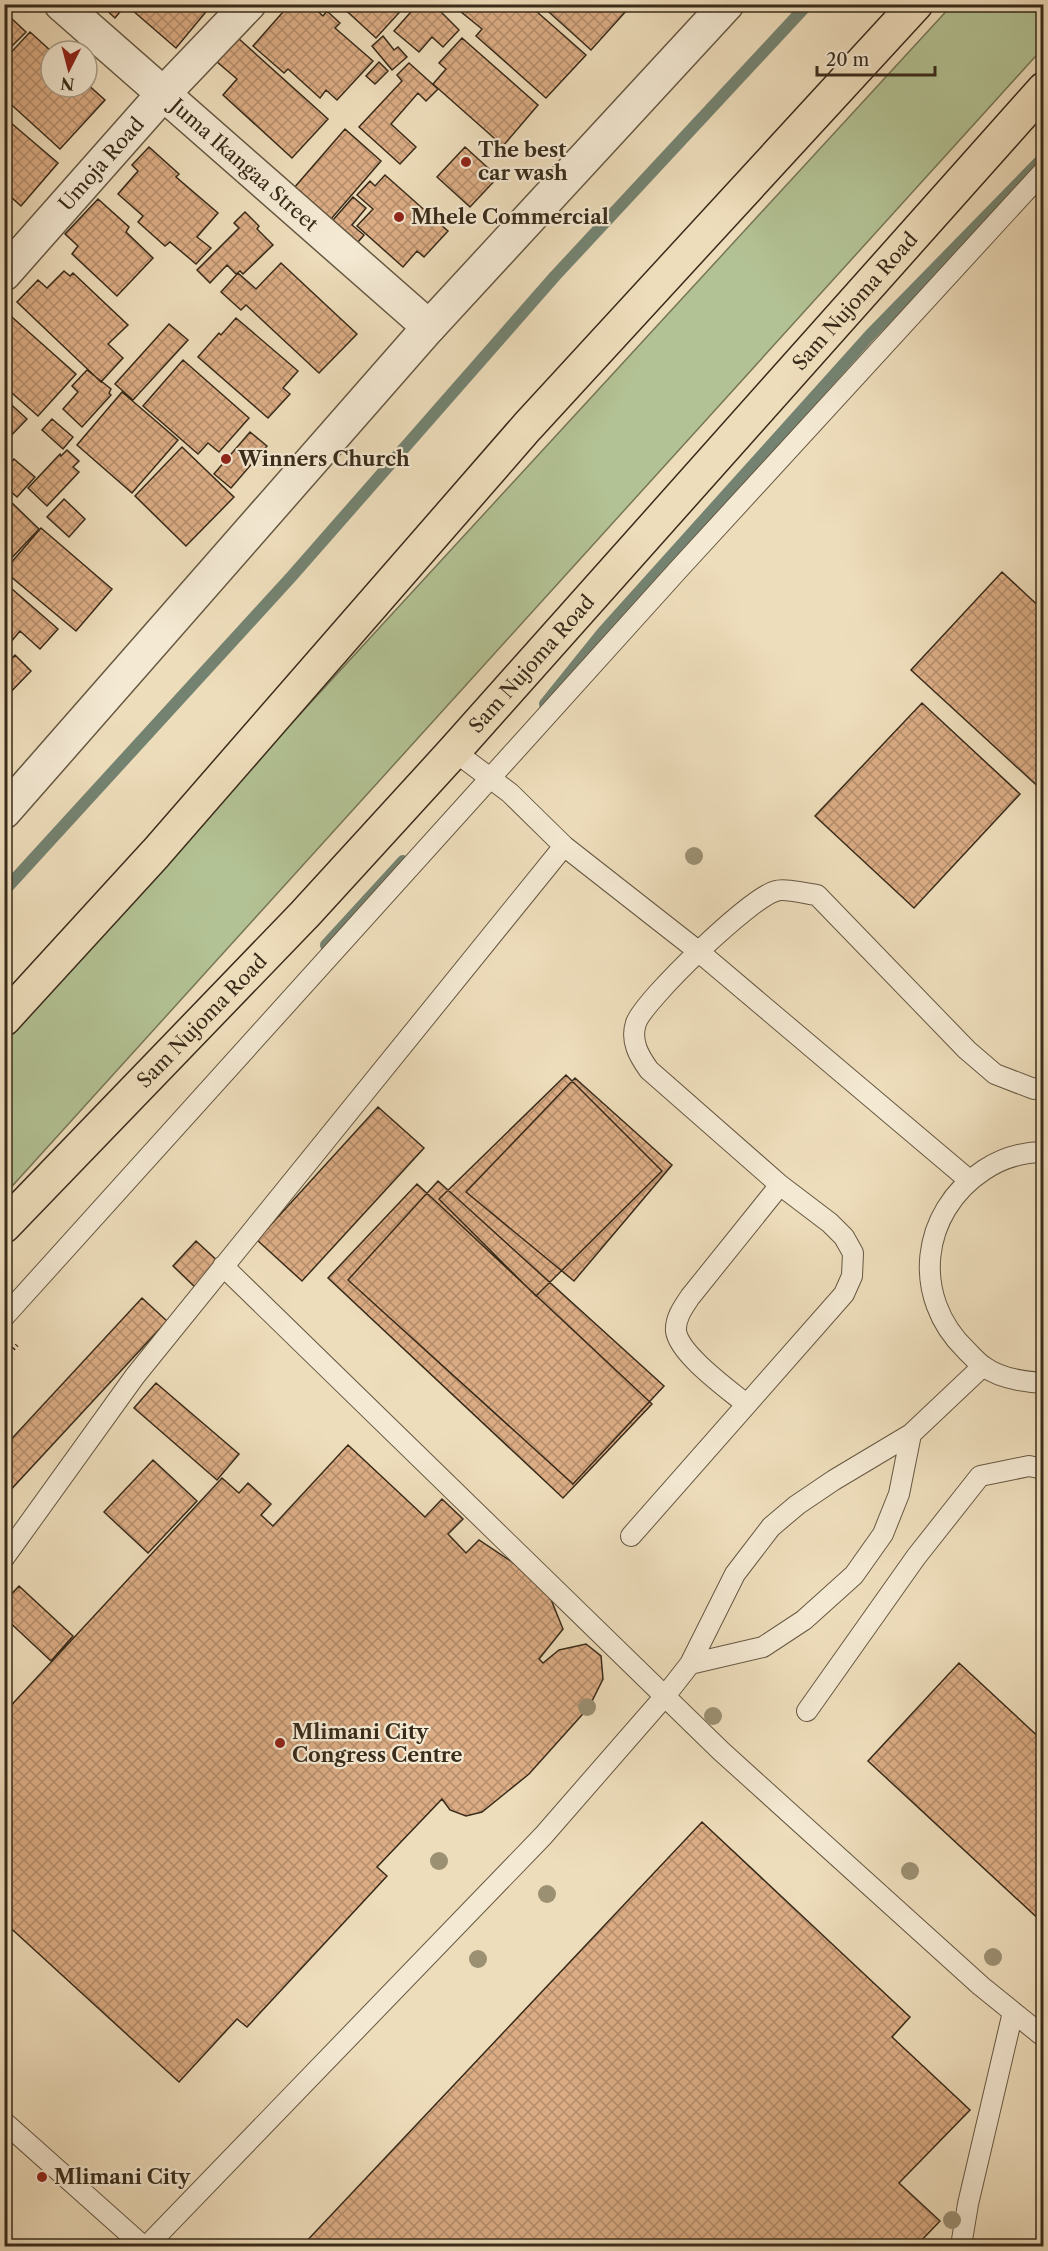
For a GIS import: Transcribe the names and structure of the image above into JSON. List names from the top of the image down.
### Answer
{
  "streets": {
    "main road": ["Sam Nujoma Road"],
    "street": ["Umoja Road", "Juma Ikangaa Street"]
  },
  "crossings": [
    ["Umoja Road", "Juma Ikangaa Street"]
  ],
  "places": [
    "The best car wash",
    "Mhele Commercial",
    "Winners Church",
    "Mlimani City Congress Centre",
    "Mlimani City"
  ],
  "scale_bar": "20 m",
  "north": "bottom"
}
